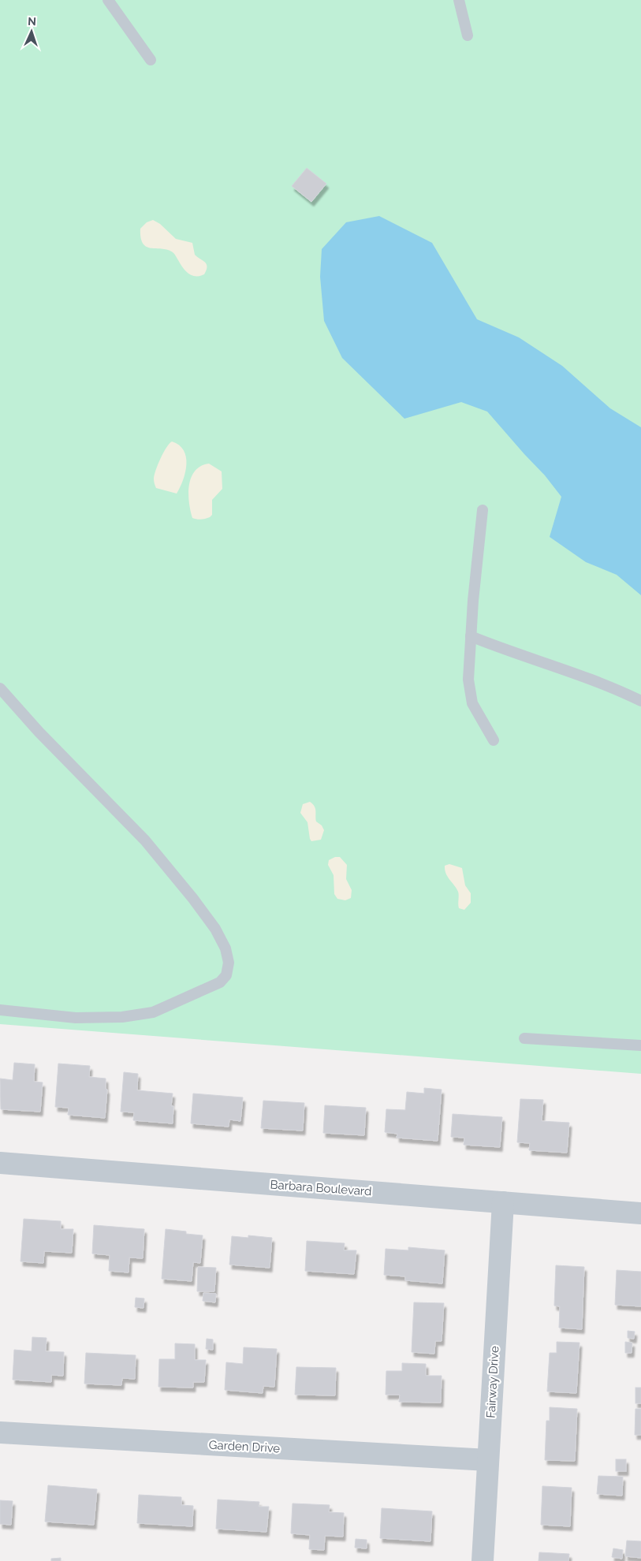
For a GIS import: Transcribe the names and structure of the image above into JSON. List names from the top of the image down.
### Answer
{
  "streets": {
    "street": ["Barbara Boulevard", "Fairway Drive", "Garden Drive"]
  },
  "crossings": [
    ["Barbara Boulevard", "Fairway Drive"],
    ["Fairway Drive", "Garden Drive"]
  ],
  "north": "top"
}
